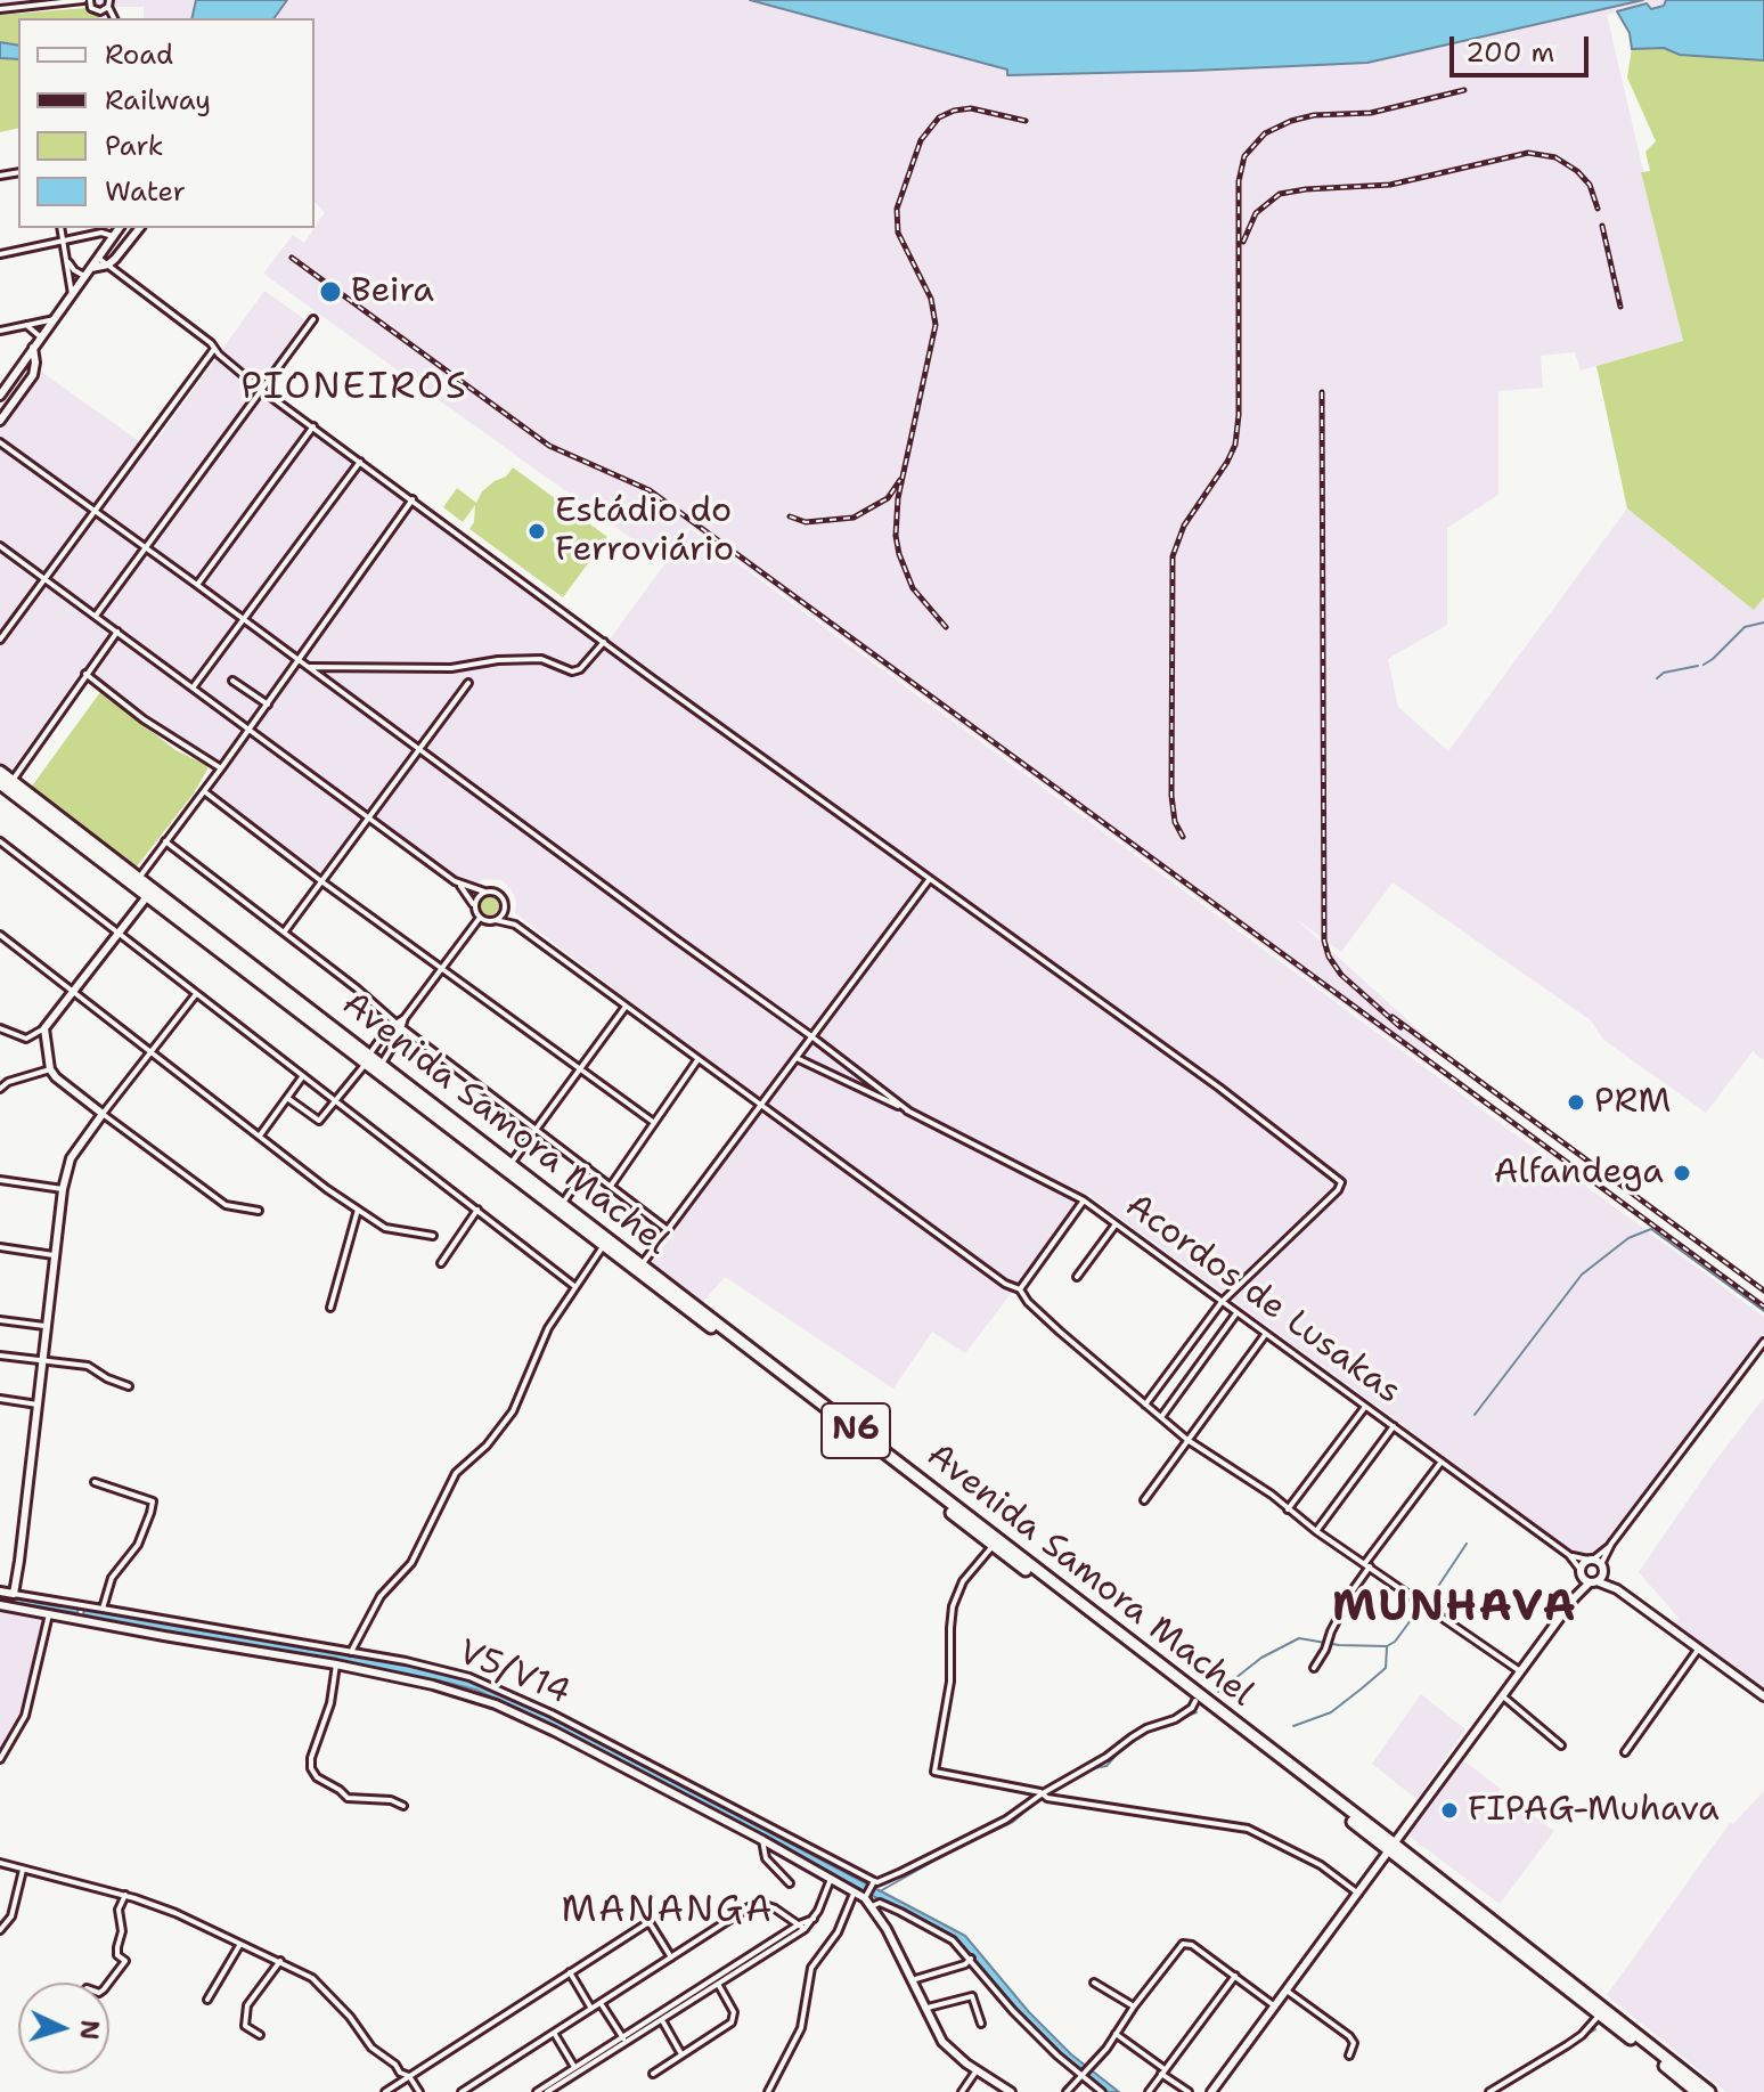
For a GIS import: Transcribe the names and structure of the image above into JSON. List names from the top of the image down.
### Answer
{
  "streets": {
    "highway": ["Avenida Samora Machel", "N6"],
    "street": ["Acordos de Lusakas", "V5/V14"]
  },
  "districts": ["PIONEIROS", "MUNHAVA", "MANANGA"],
  "places": [
    "Beira",
    "Estádio do Ferroviário",
    "PRM",
    "Alfandega",
    "FIPAG-Muhava"
  ],
  "legend": [
    "Road",
    "Railway",
    "Park",
    "Water"
  ],
  "scale_bar": "200 m",
  "north": "right"
}
